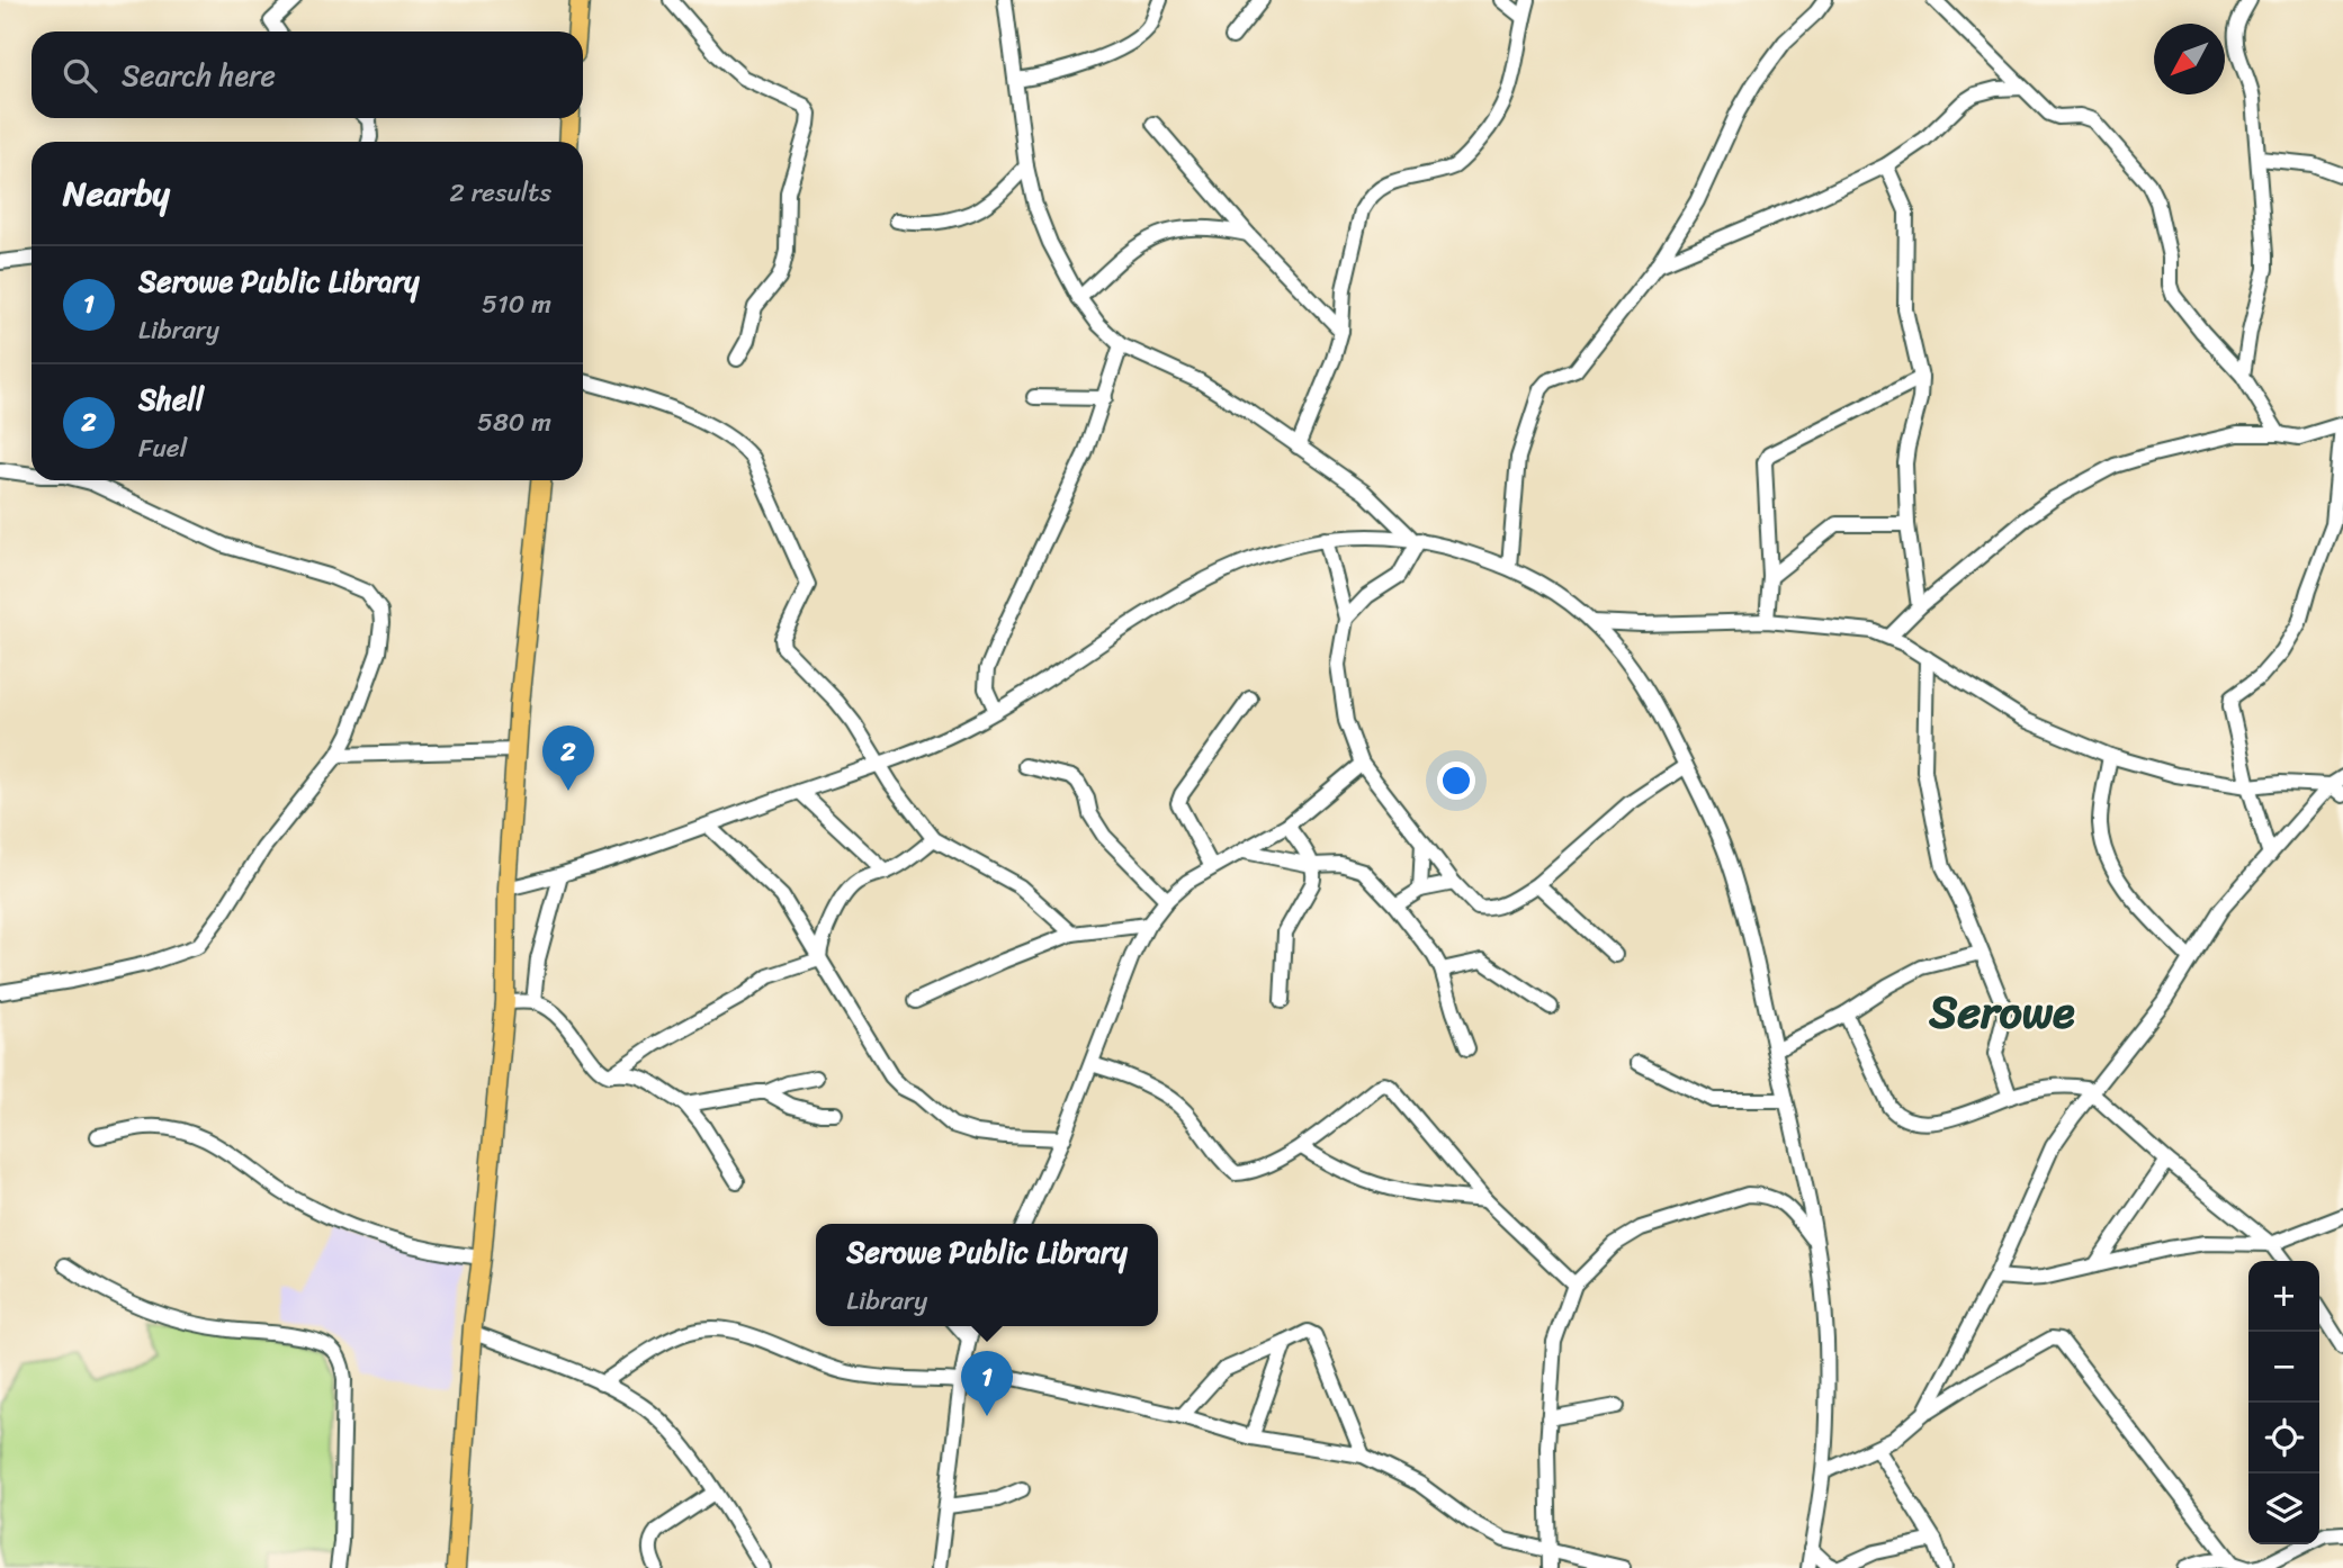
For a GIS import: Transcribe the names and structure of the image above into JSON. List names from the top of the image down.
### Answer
{
  "districts": ["Serowe"],
  "north": "bottom left",
  "page": {
    "search": "Search here",
    "heading": ["Nearby", "2 results"],
    "list": [
      {
        "mark": "1",
        "name": "Serowe Public Library",
        "note": "Library",
        "value": "510 m"
      },
      {
        "mark": "2",
        "name": "Shell",
        "note": "Fuel",
        "value": "580 m"
      }
    ],
    "pins": ["2", "1"],
    "popup": ["Serowe Public Library", "Library"],
    "map_buttons": ["+", "−"]
  }
}
